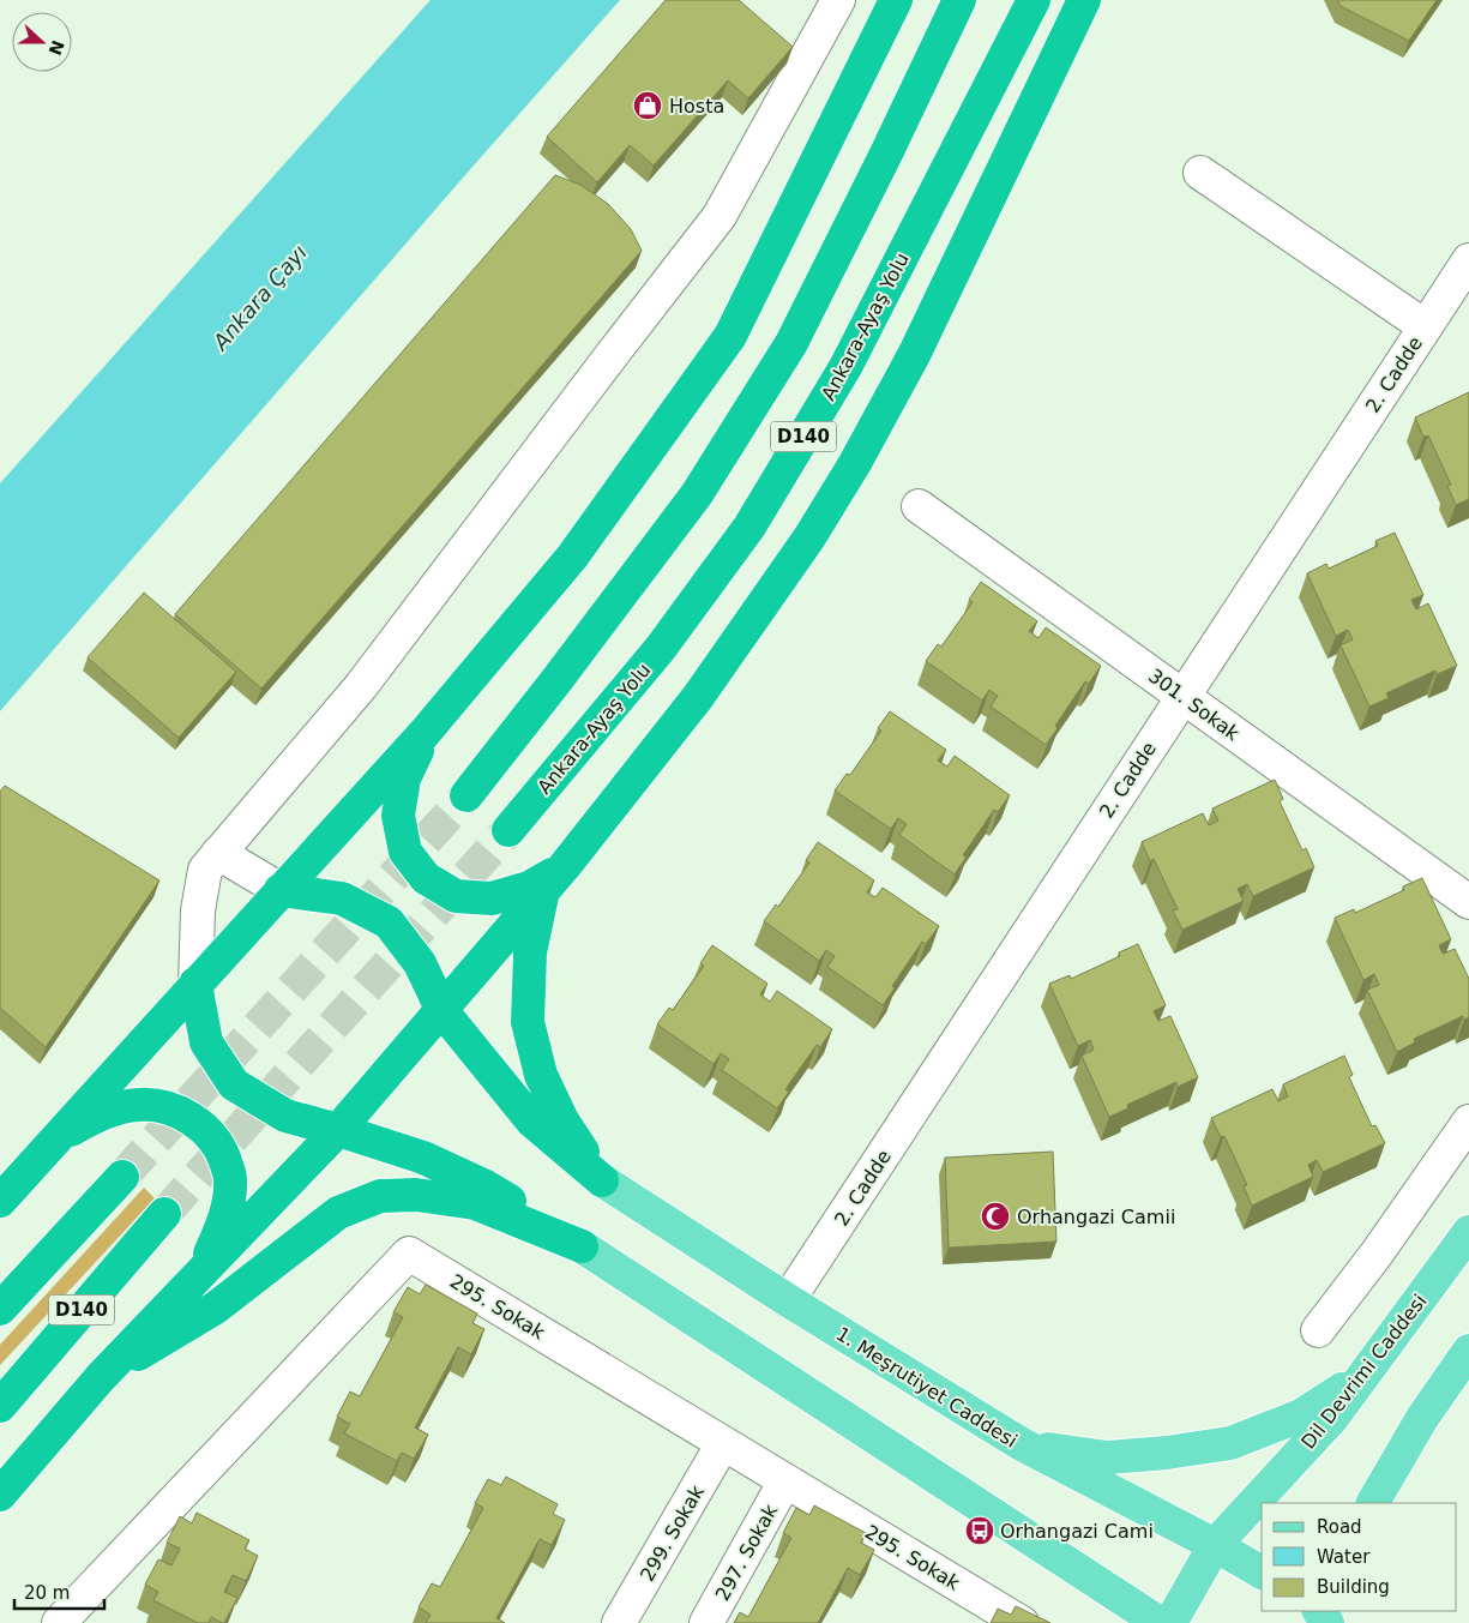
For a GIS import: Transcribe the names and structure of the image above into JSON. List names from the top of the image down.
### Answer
{
  "streets": {
    "highway": ["Ankara-Ayaş Yolu", "D140"],
    "main road": ["Dil Devrimi Caddesi", "1. Meşrutiyet Caddesi"],
    "street": [
      "2. Cadde",
      "301. Sokak",
      "295. Sokak",
      "299. Sokak",
      "297. Sokak"
    ]
  },
  "crossings": [
    ["2. Cadde", "301. Sokak"],
    ["2. Cadde", "1. Meşrutiyet Caddesi"],
    ["295. Sokak", "299. Sokak"],
    ["295. Sokak", "297. Sokak"],
    ["Dil Devrimi Caddesi", "1. Meşrutiyet Caddesi"]
  ],
  "water": ["Ankara Çayı"],
  "places": {
    "shop": ["Hosta"],
    "mosque": ["Orhangazi Camii"],
    "bus stop": ["Orhangazi Cami"]
  },
  "legend": ["Road", "Water", "Building"],
  "scale_bar": "20 m",
  "north": "right"
}
